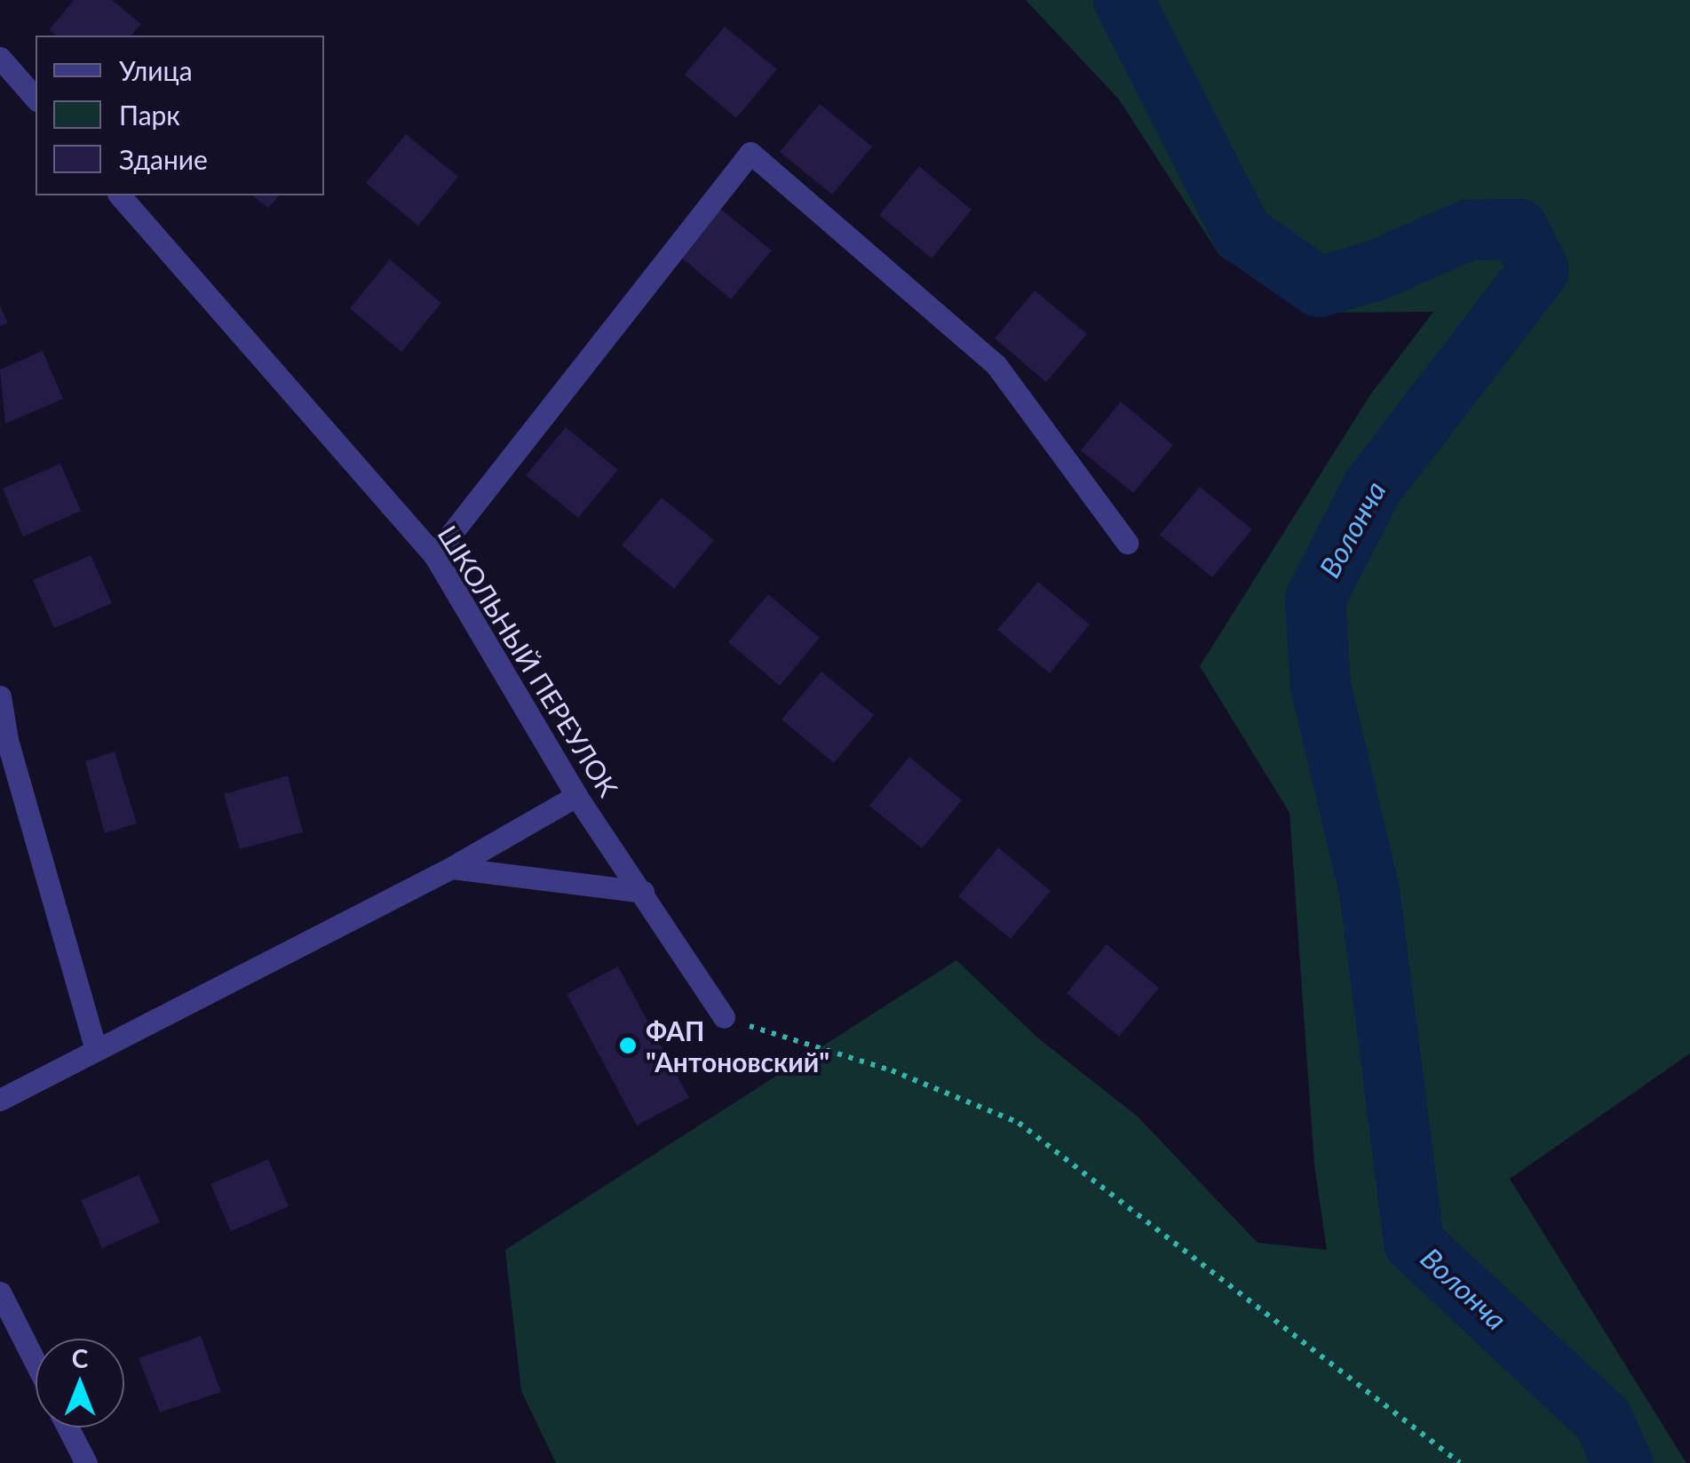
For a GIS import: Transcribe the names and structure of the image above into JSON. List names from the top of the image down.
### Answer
{
  "streets": {
    "street": ["ШКОЛЬНЫЙ ПЕРЕУЛОК"]
  },
  "water": ["Волонча"],
  "places": ["ФАП \"Антоновский\""],
  "legend": ["Улица", "Парк", "Здание"],
  "north": "top"
}
